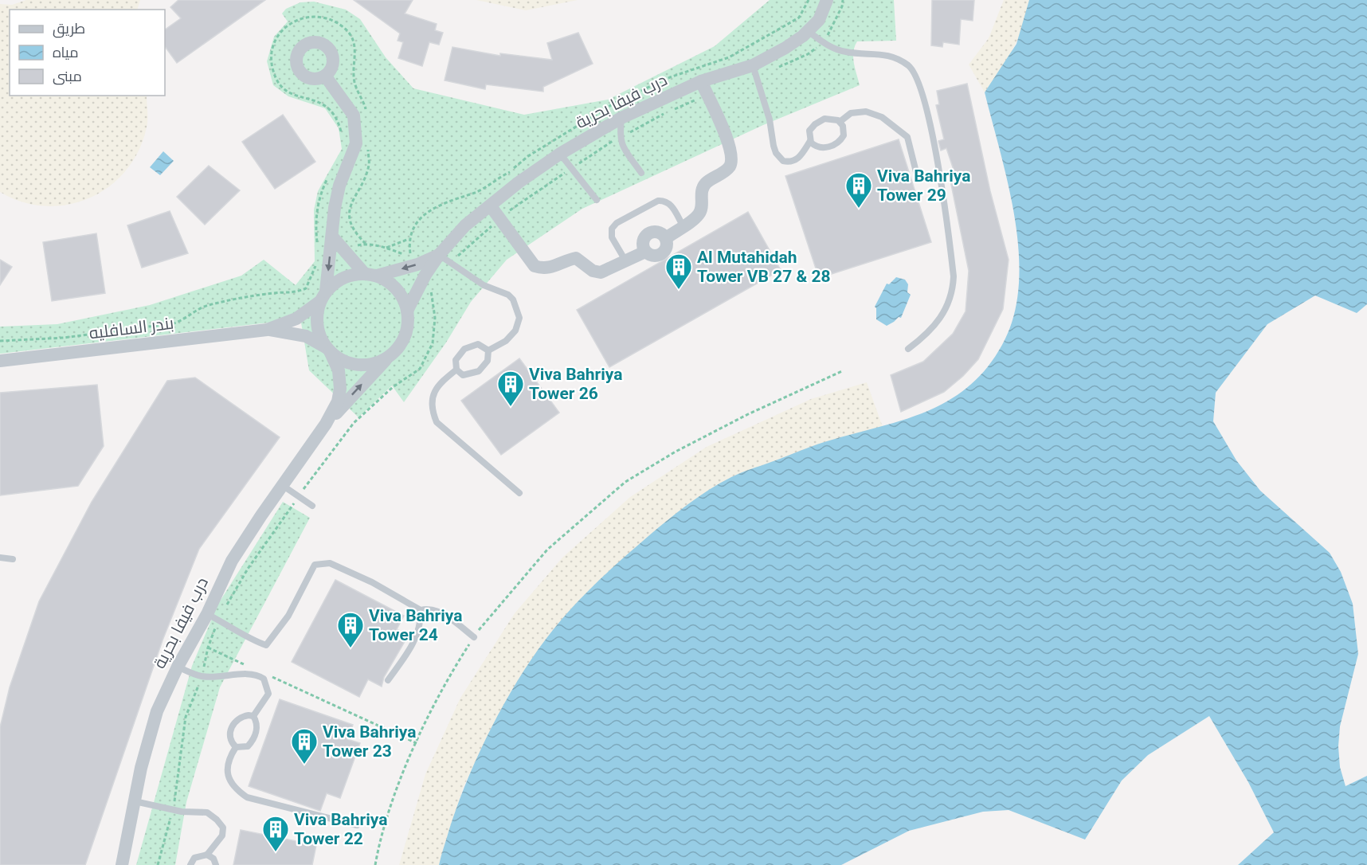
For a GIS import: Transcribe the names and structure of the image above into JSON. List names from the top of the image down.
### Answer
{
  "streets": {
    "street": ["درب فيفا بحرية", "بندر السافليه"]
  },
  "crossings": [
    ["درب فيفا بحرية", "بندر السافليه"]
  ],
  "places": {
    "building": [
      "Viva Bahriya Tower 29",
      "Al Mutahidah Tower VB 27 & 28",
      "Viva Bahriya Tower 26",
      "Viva Bahriya Tower 24",
      "Viva Bahriya Tower 23",
      "Viva Bahriya Tower 22"
    ]
  },
  "legend": ["طريق", "مياه", "مبنى"]
}
